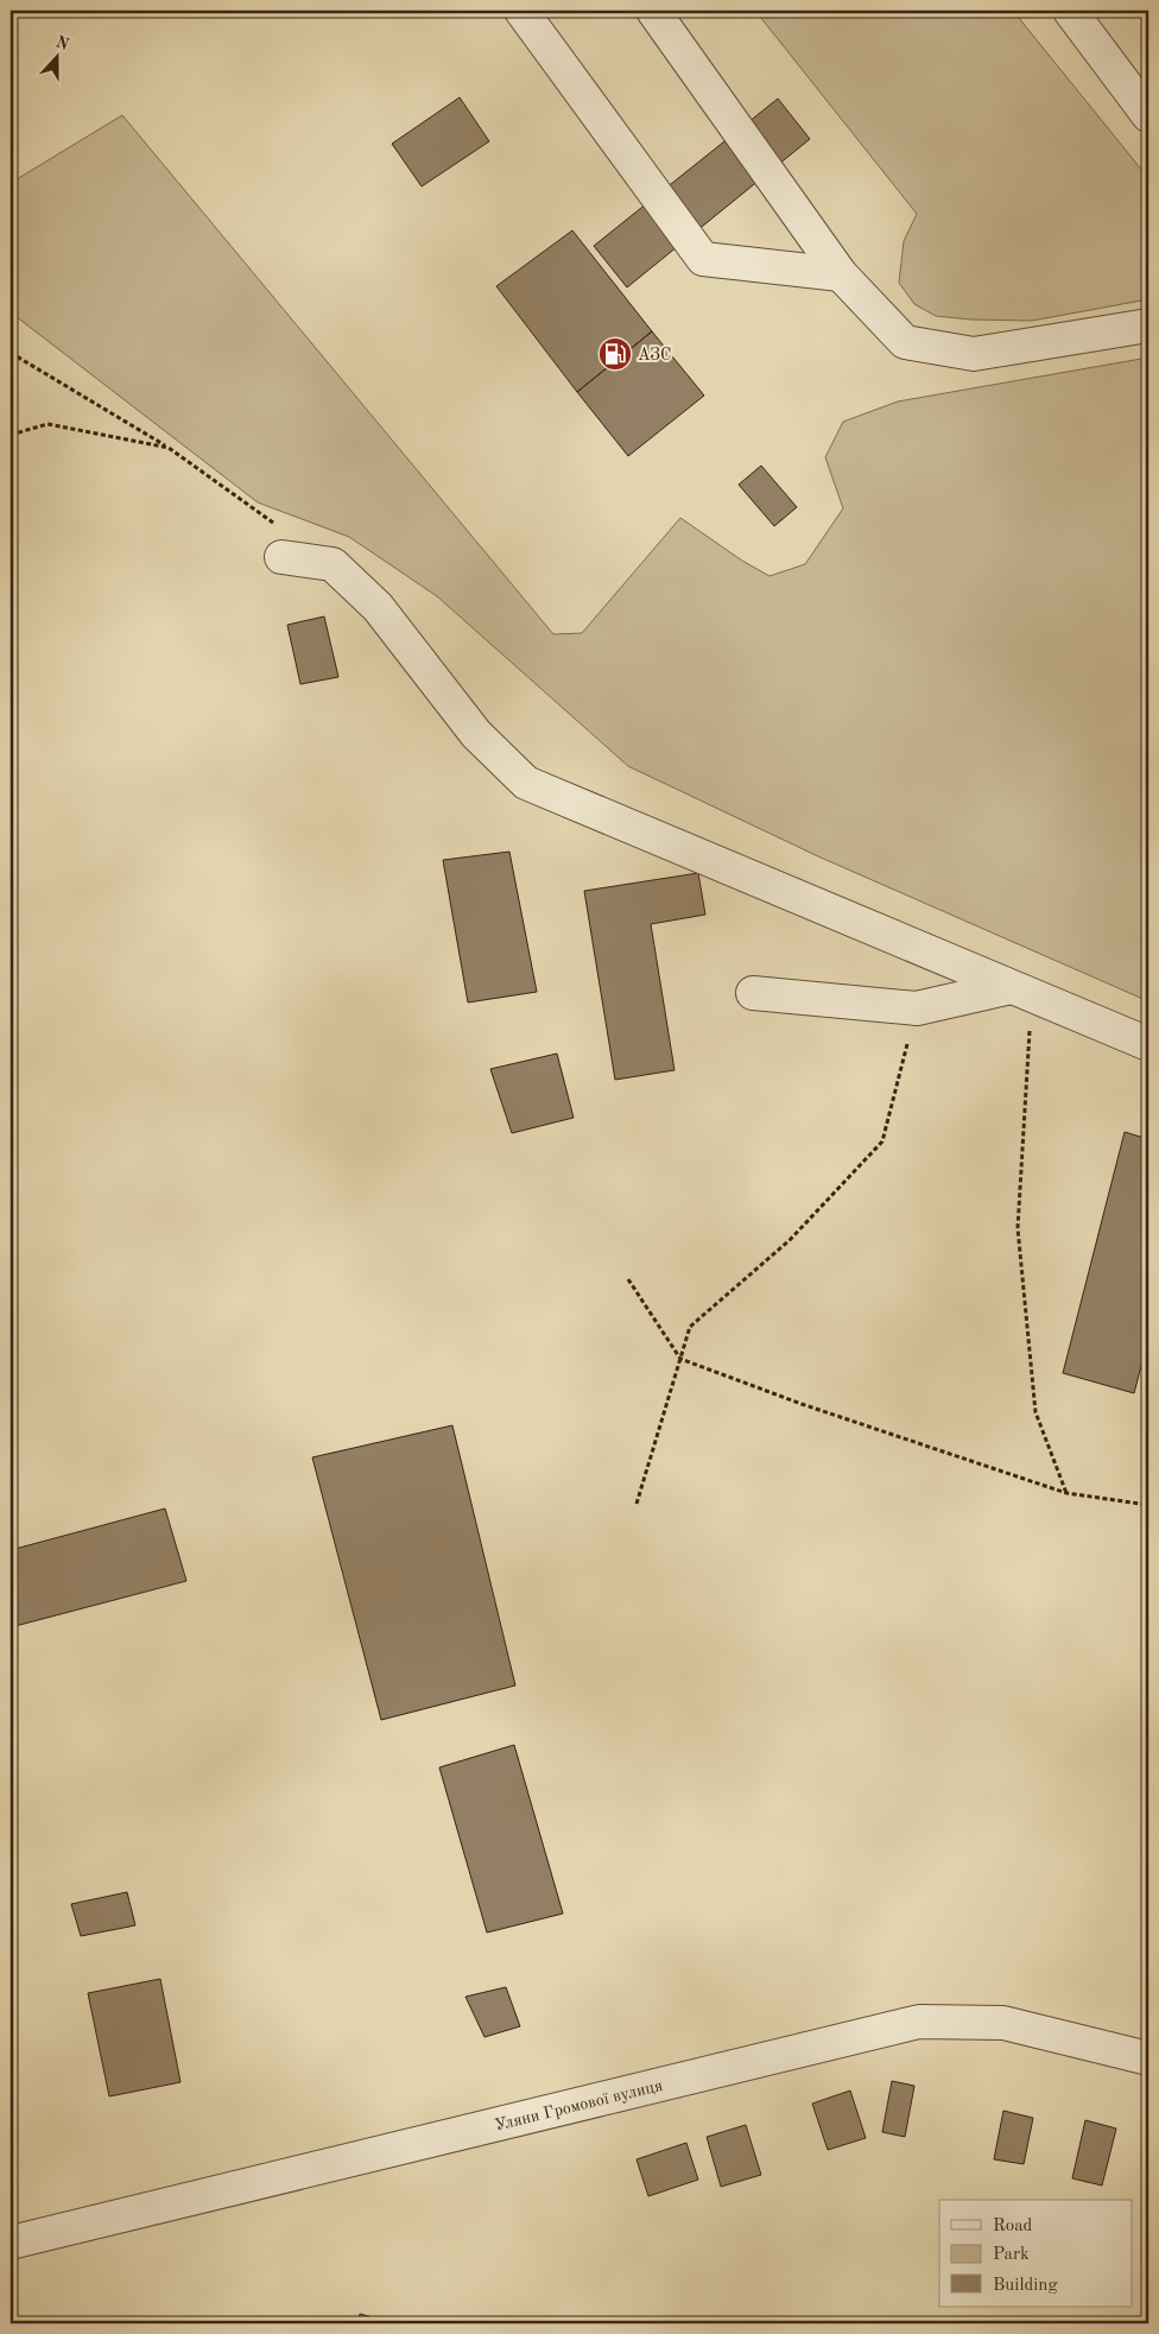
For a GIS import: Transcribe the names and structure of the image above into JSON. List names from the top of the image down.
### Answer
{
  "streets": {
    "street": ["Уляни Громової вулиця"]
  },
  "places": {
    "fuel station": ["АЗС"]
  },
  "legend": ["Road", "Park", "Building"],
  "north": "top"
}
